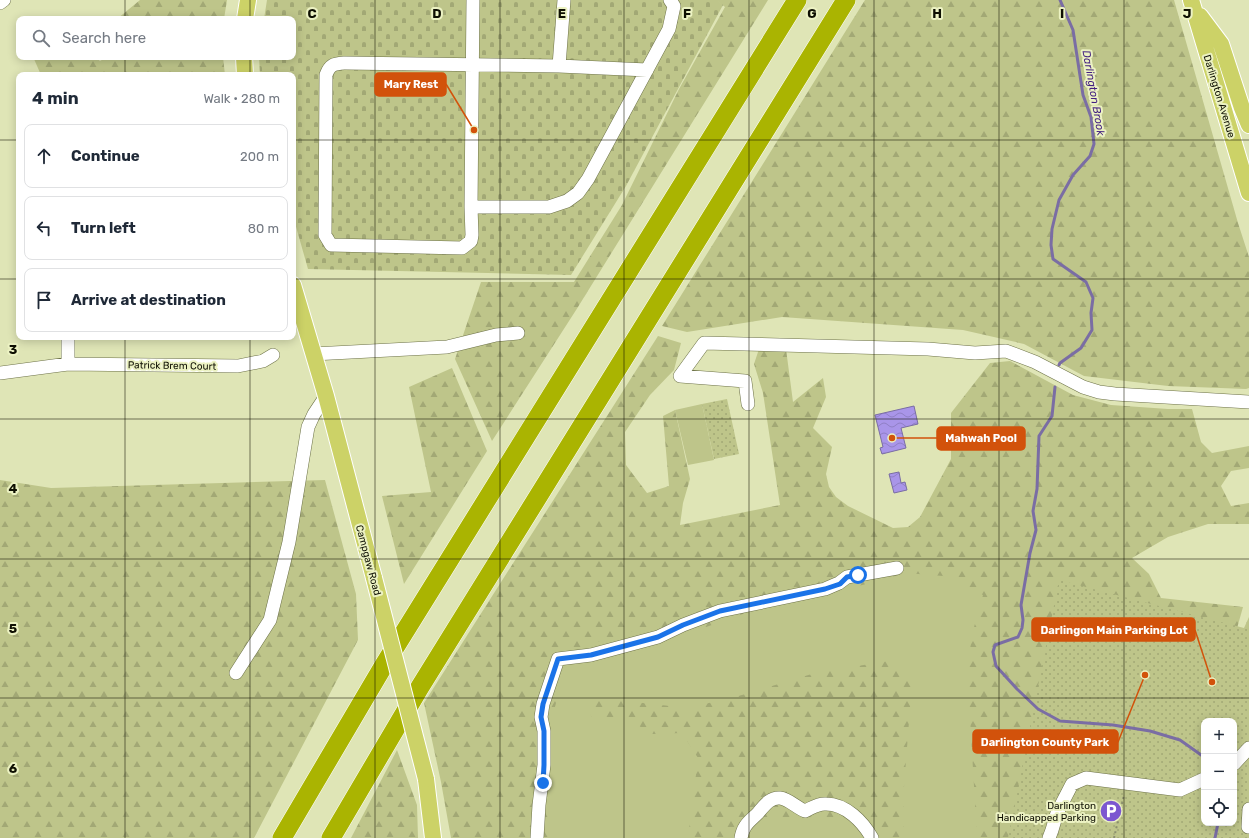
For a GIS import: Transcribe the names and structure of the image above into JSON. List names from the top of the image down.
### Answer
{
  "streets": {
    "main road": ["Darlington Avenue", "Campgaw Road"],
    "street": ["Patrick Brem Court"]
  },
  "water": ["Darlington Brook"],
  "places": {
    "other": [
      "Mary Rest",
      "Mahwah Pool",
      "Darlington County Park",
      "Darlingon Main Parking Lot"
    ],
    "parking": ["Darlington Handicapped Parking"]
  },
  "page": {
    "search": "Search here",
    "heading": ["4 min", "Walk · 280 m"],
    "list": [
      ["Continue", "200 m"],
      ["Turn left", "80 m"],
      "Arrive at destination"
    ],
    "map_buttons": ["+", "−"]
  },
  "grid": {
    "columns": [
      "C",
      "D",
      "E",
      "F",
      "G",
      "H",
      "I",
      "J"
    ],
    "rows": [
      "3",
      "4",
      "5",
      "6"
    ]
  }
}
